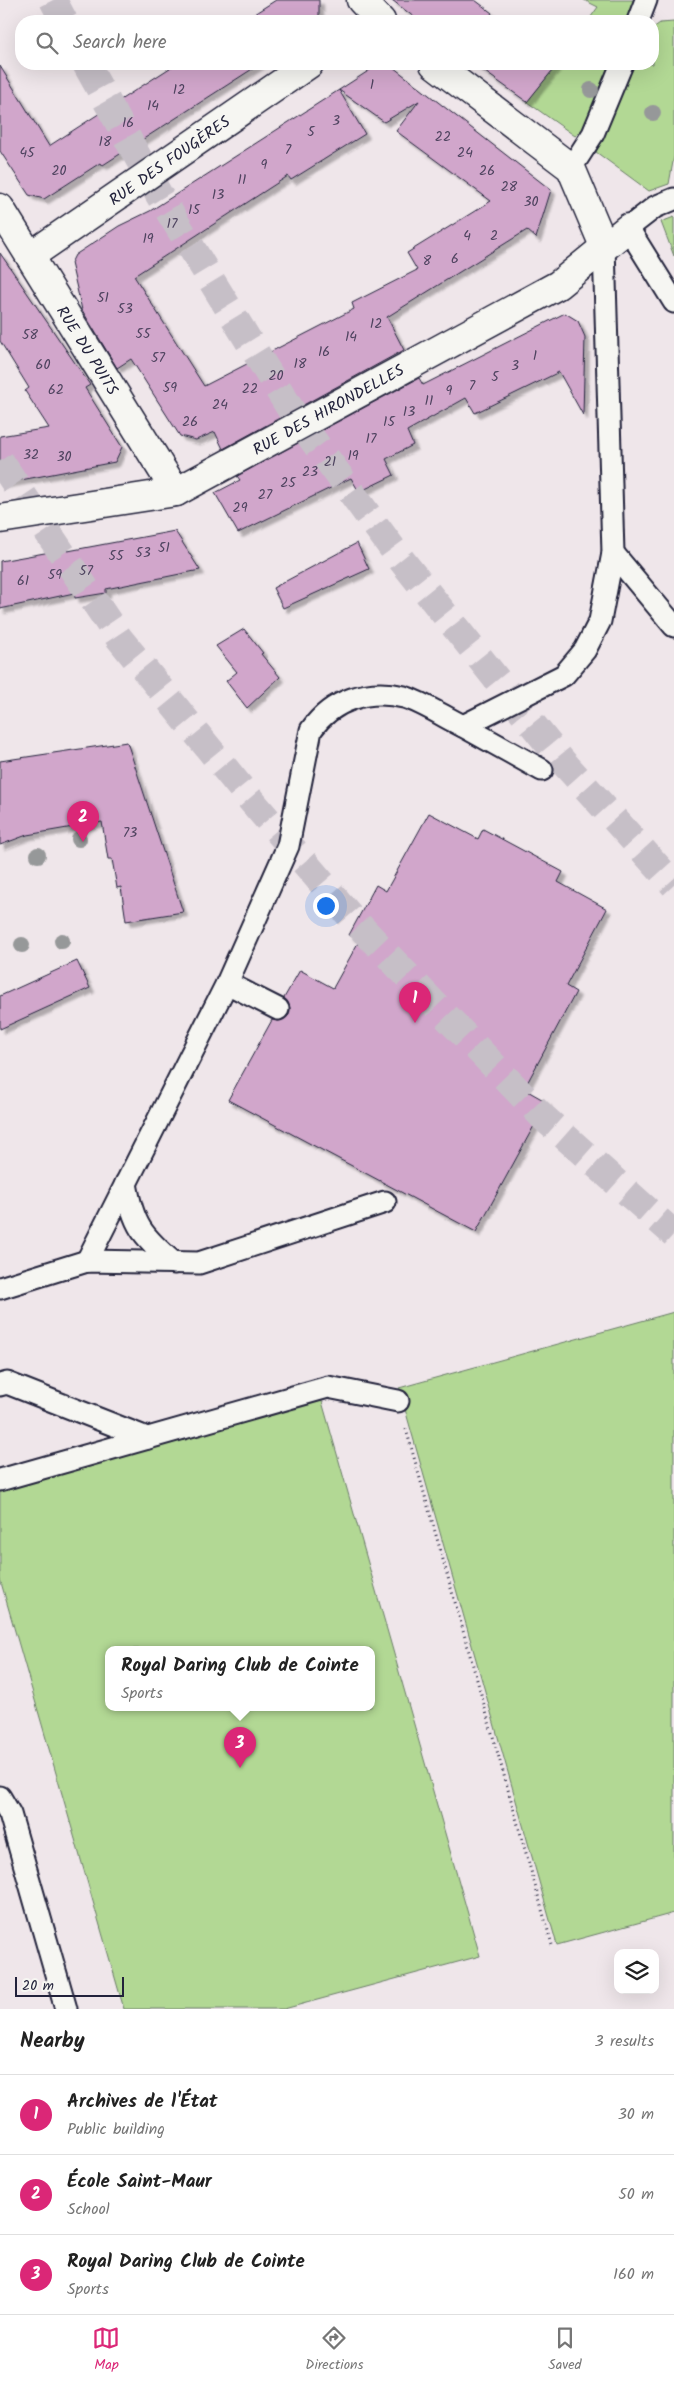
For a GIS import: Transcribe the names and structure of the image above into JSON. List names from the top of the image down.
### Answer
{
  "streets": {
    "street": ["RUE DES FOUGÈRES", "RUE DU PUITS", "RUE DES HIRONDELLES"]
  },
  "crossings": [
    ["RUE DES FOUGÈRES", "RUE DU PUITS"],
    ["RUE DU PUITS", "RUE DES HIRONDELLES"]
  ],
  "house_numbers": [
    "1",
    "12",
    "14",
    "3",
    "16",
    "5",
    "22",
    "18",
    "7",
    "45",
    "24",
    "9",
    "20",
    "26",
    "11",
    "28",
    "13",
    "30",
    "15",
    "17",
    "4",
    "2",
    "19",
    "6",
    "8",
    "51",
    "53",
    "12",
    "55",
    "58",
    "14",
    "16",
    "1",
    "57",
    "18",
    "60",
    "3",
    "20",
    "5",
    "7",
    "59",
    "22",
    "62",
    "9",
    "11",
    "24",
    "13",
    "26",
    "15",
    "17",
    "32",
    "19",
    "30",
    "21",
    "23",
    "25",
    "27",
    "29",
    "51",
    "53",
    "55",
    "57",
    "59",
    "61",
    "73"
  ],
  "scale_bar": "20 m",
  "page": {
    "search": "Search here",
    "pins": ["2", "1", "3"],
    "popup": ["Royal Daring Club de Cointe", "Sports"],
    "scale": "20 m",
    "heading": ["Nearby", "3 results"],
    "list": [
      {
        "mark": "1",
        "name": "Archives de l'État",
        "note": "Public building",
        "value": "30 m"
      },
      {
        "mark": "2",
        "name": "École Saint-Maur",
        "note": "School",
        "value": "50 m"
      },
      {
        "mark": "3",
        "name": "Royal Daring Club de Cointe",
        "note": "Sports",
        "value": "160 m"
      }
    ],
    "nav": ["Map", "Directions", "Saved"]
  }
}
